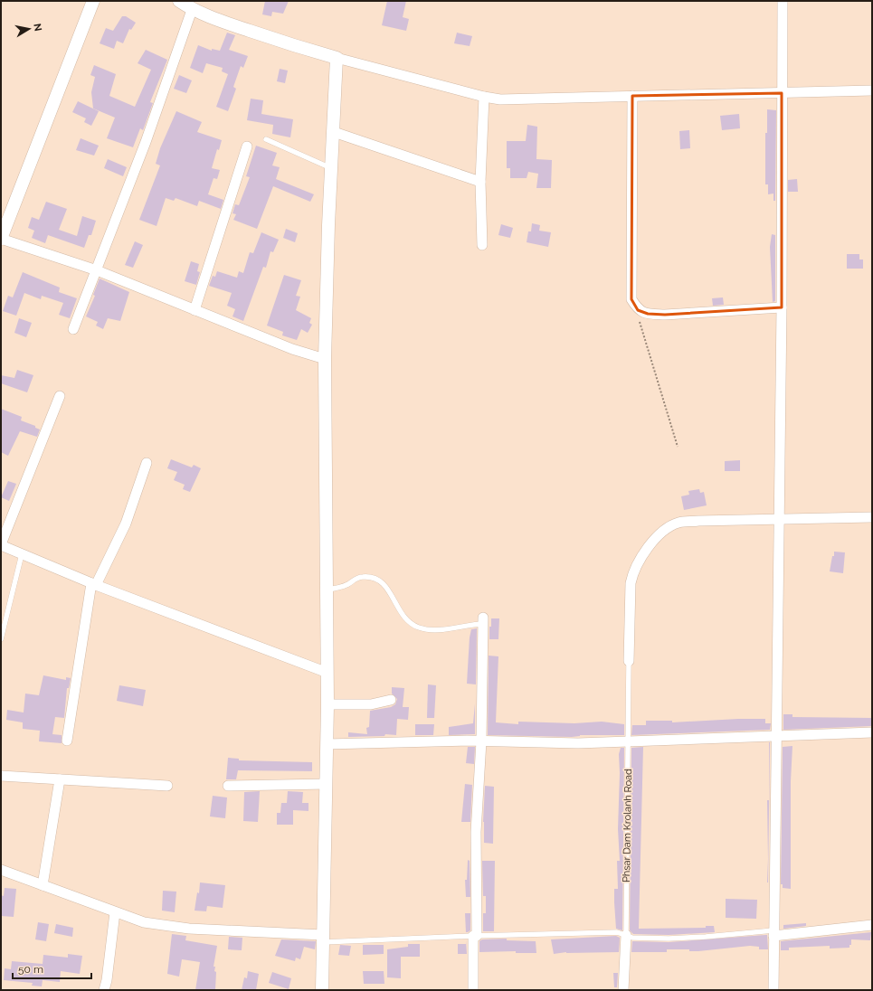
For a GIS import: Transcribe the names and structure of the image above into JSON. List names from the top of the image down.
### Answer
{
  "streets": {
    "street": ["Phsar Dam Krolanh Road"]
  },
  "scale_bar": "50 m",
  "north": "right"
}
